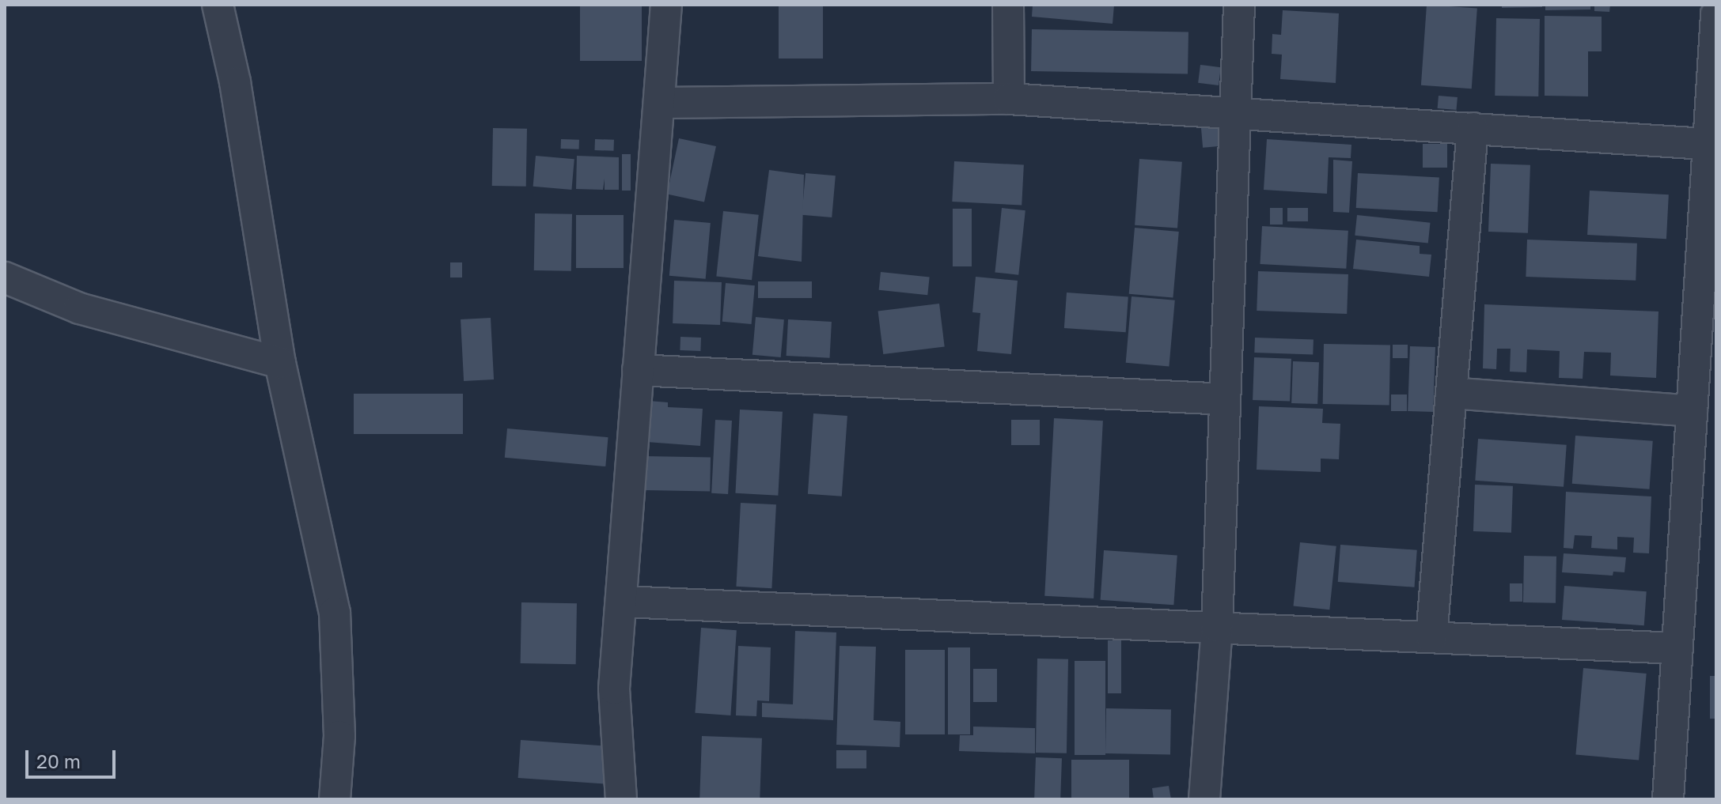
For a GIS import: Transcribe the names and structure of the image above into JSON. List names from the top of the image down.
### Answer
{
  "scale_bar": "20 m"
}
